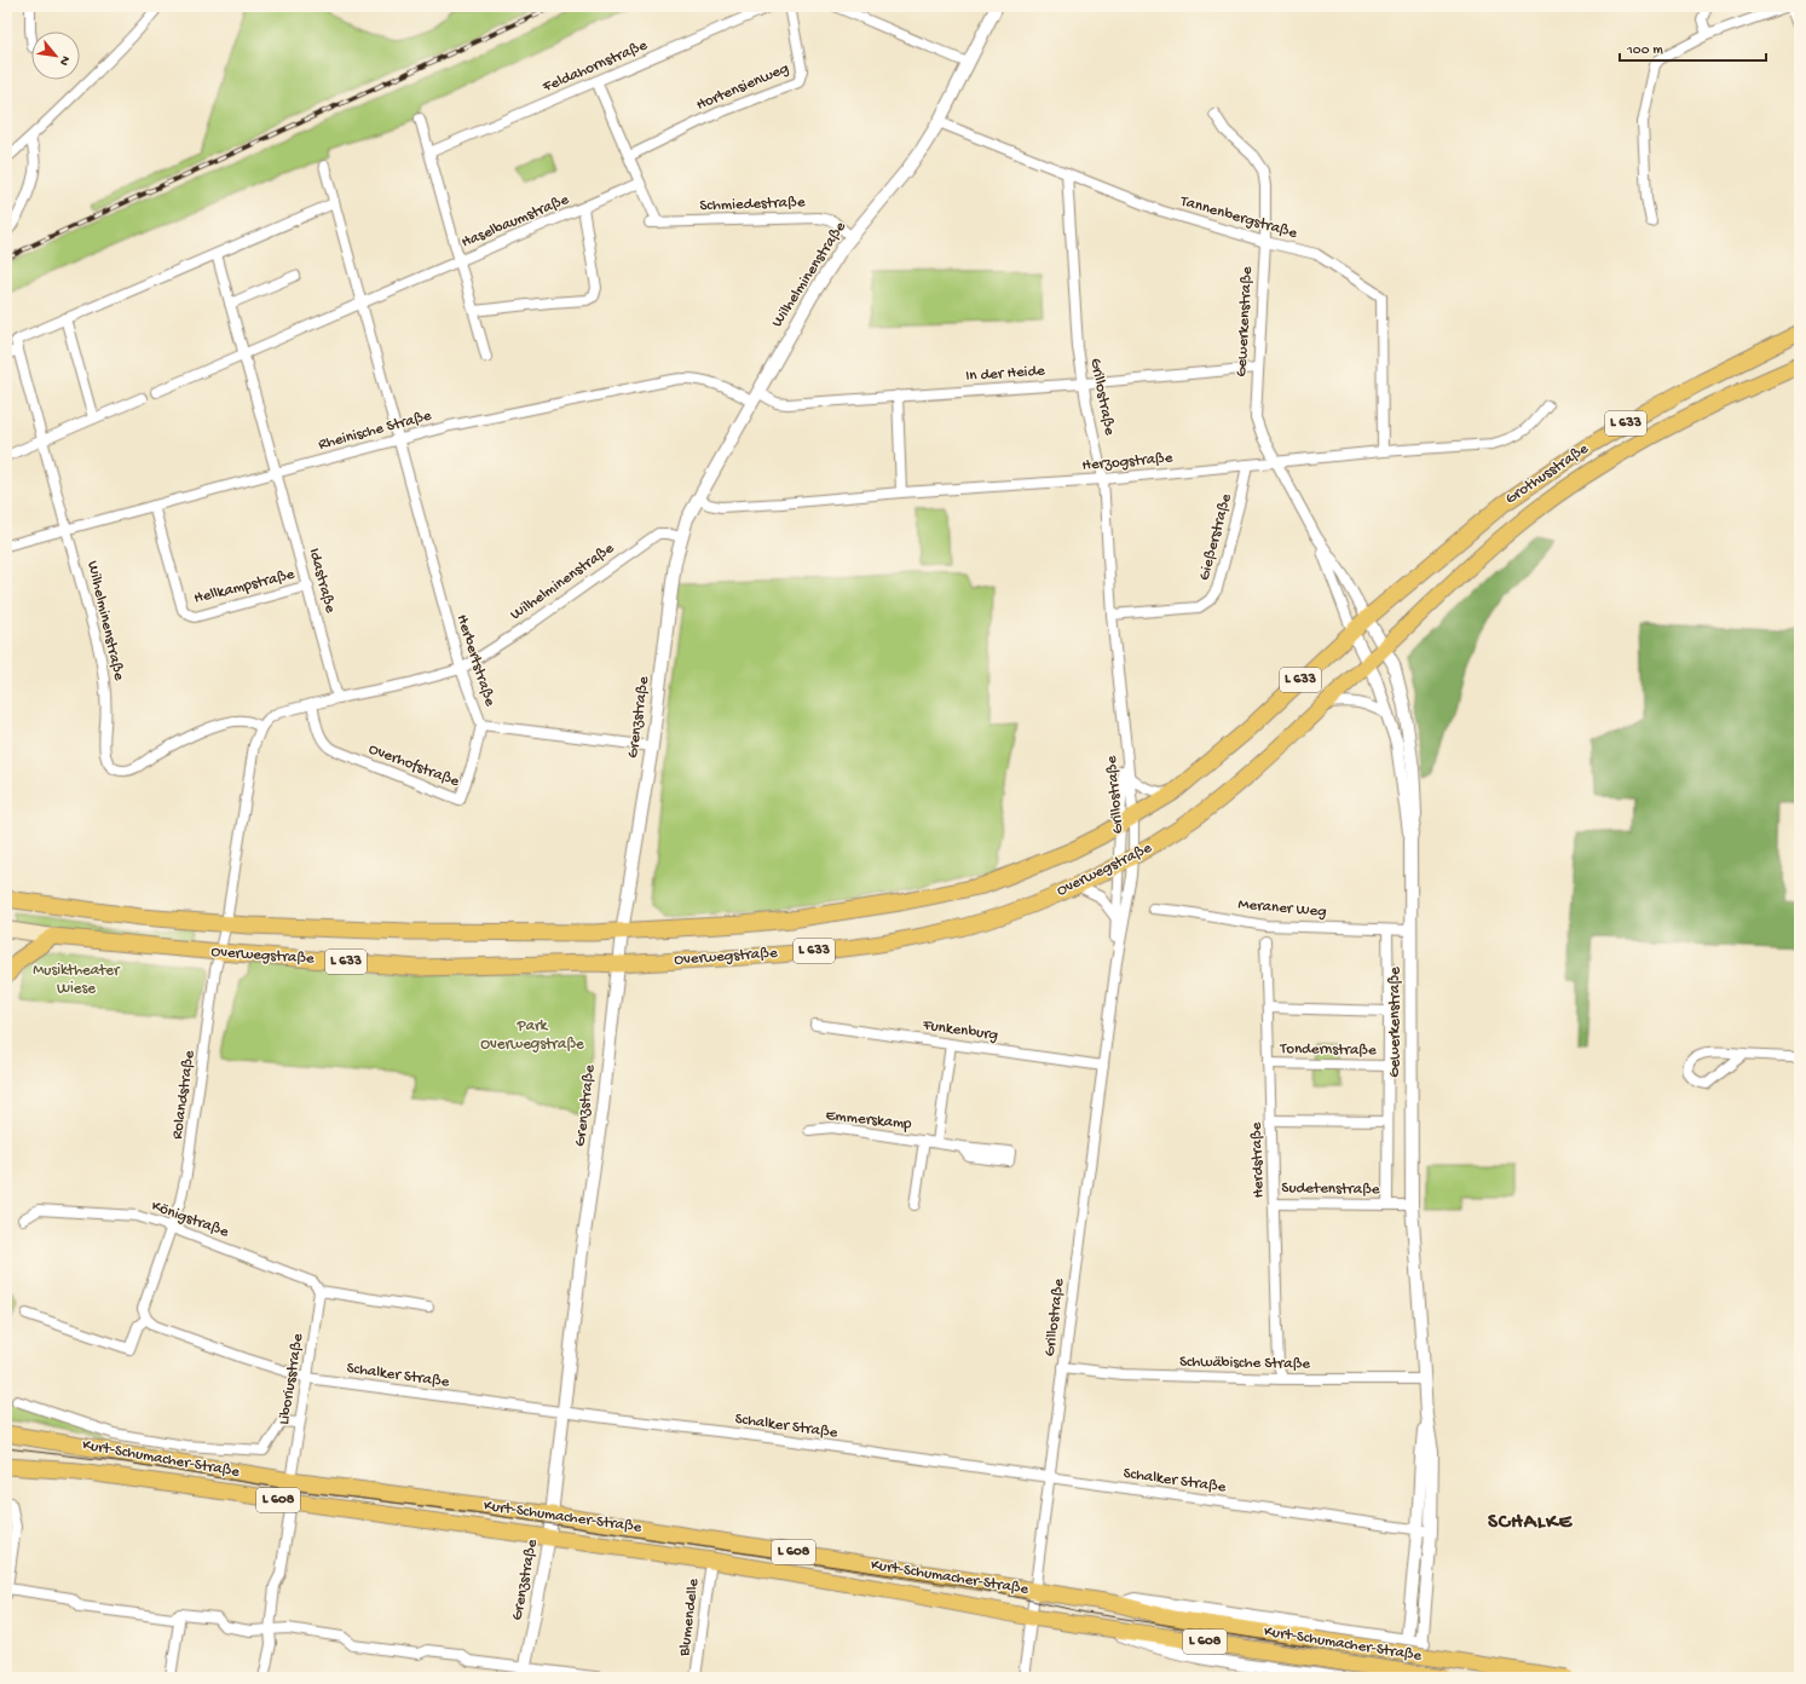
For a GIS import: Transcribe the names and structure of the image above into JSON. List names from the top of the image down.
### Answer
{
  "streets": {
    "main road": [
      "L 633",
      "Grothusstraße",
      "Overwegstraße",
      "Kurt-Schumacher-Straße",
      "L 608"
    ],
    "street": [
      "Feldahornstraße",
      "Hortensienweg",
      "Schmiedestraße",
      "Tannenbergstraße",
      "Haselbaumstraße",
      "Wilhelminenstraße",
      "Gewerkenstraße",
      "In der Heide",
      "Grillostraße",
      "Rheinische Straße",
      "Herzogstraße",
      "Gießerstraße",
      "Idastraße",
      "Hellkampstraße",
      "Herbertstraße",
      "Grenzstraße",
      "Overhofstraße",
      "Meraner Weg",
      "Funkenburg",
      "Tondernstraße",
      "Rolandstraße",
      "Emmerskamp",
      "Herdstraße",
      "Sudetenstraße",
      "Königstraße",
      "Schwäbische Straße",
      "Schalker Straße",
      "Liboriusstraße",
      "Blumendelle"
    ]
  },
  "crossings": [
    ["Schmiedestraße", "Haselbaumstraße"],
    ["Schmiedestraße", "Wilhelminenstraße"],
    ["Tannenbergstraße", "Wilhelminenstraße"],
    ["Tannenbergstraße", "Gewerkenstraße"],
    ["Tannenbergstraße", "Grillostraße"],
    ["Tannenbergstraße", "Herzogstraße"],
    ["Haselbaumstraße", "Idastraße"],
    ["Haselbaumstraße", "Herbertstraße"],
    ["Wilhelminenstraße", "In der Heide"],
    ["Wilhelminenstraße", "Rheinische Straße"],
    ["Wilhelminenstraße", "Herzogstraße"],
    ["Wilhelminenstraße", "Idastraße"],
    ["Wilhelminenstraße", "Herbertstraße"],
    ["Wilhelminenstraße", "Grenzstraße"],
    ["Wilhelminenstraße", "Overhofstraße"],
    ["Wilhelminenstraße", "Rolandstraße"],
    ["Gewerkenstraße", "In der Heide"],
    ["Gewerkenstraße", "Herzogstraße"],
    ["Gewerkenstraße", "Grothusstraße"],
    ["Gewerkenstraße", "Overwegstraße"],
    ["Gewerkenstraße", "Meraner Weg"],
    ["Gewerkenstraße", "Tondernstraße"],
    ["Gewerkenstraße", "Sudetenstraße"],
    ["Gewerkenstraße", "Schwäbische Straße"],
    ["Gewerkenstraße", "Schalker Straße"],
    ["Gewerkenstraße", "Kurt-Schumacher-Straße"],
    ["In der Heide", "Grillostraße"],
    ["In der Heide", "Rheinische Straße"],
    ["Grillostraße", "Herzogstraße"],
    ["Grillostraße", "Gießerstraße"],
    ["Grillostraße", "Overwegstraße"],
    ["Grillostraße", "Funkenburg"],
    ["Grillostraße", "Schwäbische Straße"],
    ["Grillostraße", "Schalker Straße"],
    ["Grillostraße", "Kurt-Schumacher-Straße"],
    ["Rheinische Straße", "Idastraße"],
    ["Rheinische Straße", "Hellkampstraße"],
    ["Rheinische Straße", "Herbertstraße"],
    ["Herzogstraße", "Gießerstraße"],
    ["Grothusstraße", "Overwegstraße"],
    ["Idastraße", "Hellkampstraße"],
    ["Herbertstraße", "Grenzstraße"],
    ["Herbertstraße", "Overhofstraße"],
    ["Grenzstraße", "Overwegstraße"],
    ["Grenzstraße", "Schalker Straße"],
    ["Grenzstraße", "Kurt-Schumacher-Straße"],
    ["Overwegstraße", "Rolandstraße"],
    ["Tondernstraße", "Herdstraße"],
    ["Rolandstraße", "Königstraße"],
    ["Rolandstraße", "Schalker Straße"],
    ["Herdstraße", "Sudetenstraße"],
    ["Herdstraße", "Schwäbische Straße"],
    ["Königstraße", "Liboriusstraße"],
    ["Schalker Straße", "Liboriusstraße"],
    ["Liboriusstraße", "Kurt-Schumacher-Straße"],
    ["Kurt-Schumacher-Straße", "Blumendelle"]
  ],
  "districts": ["SCHALKE"],
  "parks": ["Musiktheater Wiese", "Park Overwegstraße"],
  "scale_bar": "100 m",
  "north": "bottom right"
}
